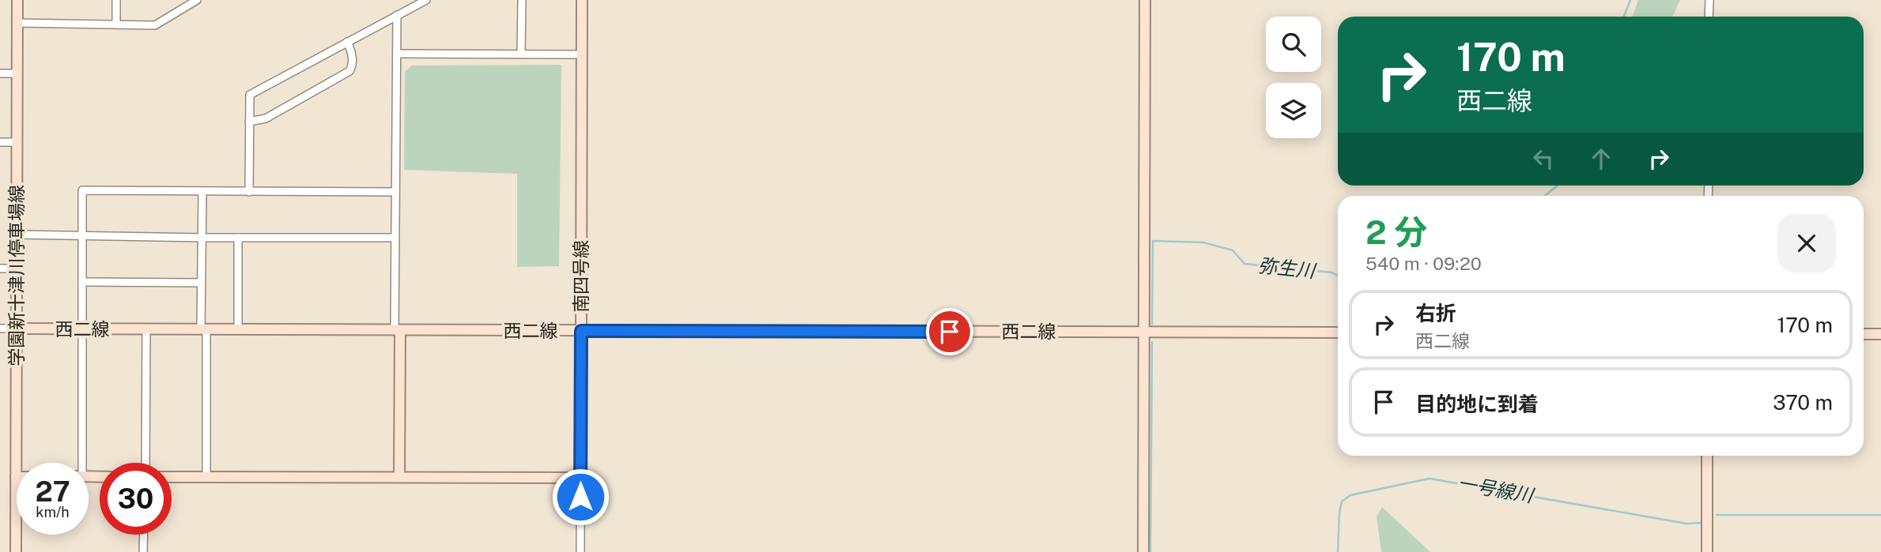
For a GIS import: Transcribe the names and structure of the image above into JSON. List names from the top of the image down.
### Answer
{
  "streets": {
    "street": ["学園新十津川停車場線", "南四号線", "西二線"]
  },
  "crossings": [
    ["学園新十津川停車場線", "西二線"],
    ["南四号線", "西二線"]
  ],
  "water": ["弥生川", "一号線川"],
  "page": {
    "turn": ["170 m", "西二線"],
    "heading": ["2 分", "540 m · 09:20"],
    "list": [
      {
        "name": "右折",
        "note": "西二線",
        "value": "170 m"
      },
      {
        "name": "目的地に到着",
        "value": "370 m"
      }
    ],
    "speed": "27 km/h",
    "limit": "30"
  }
}
